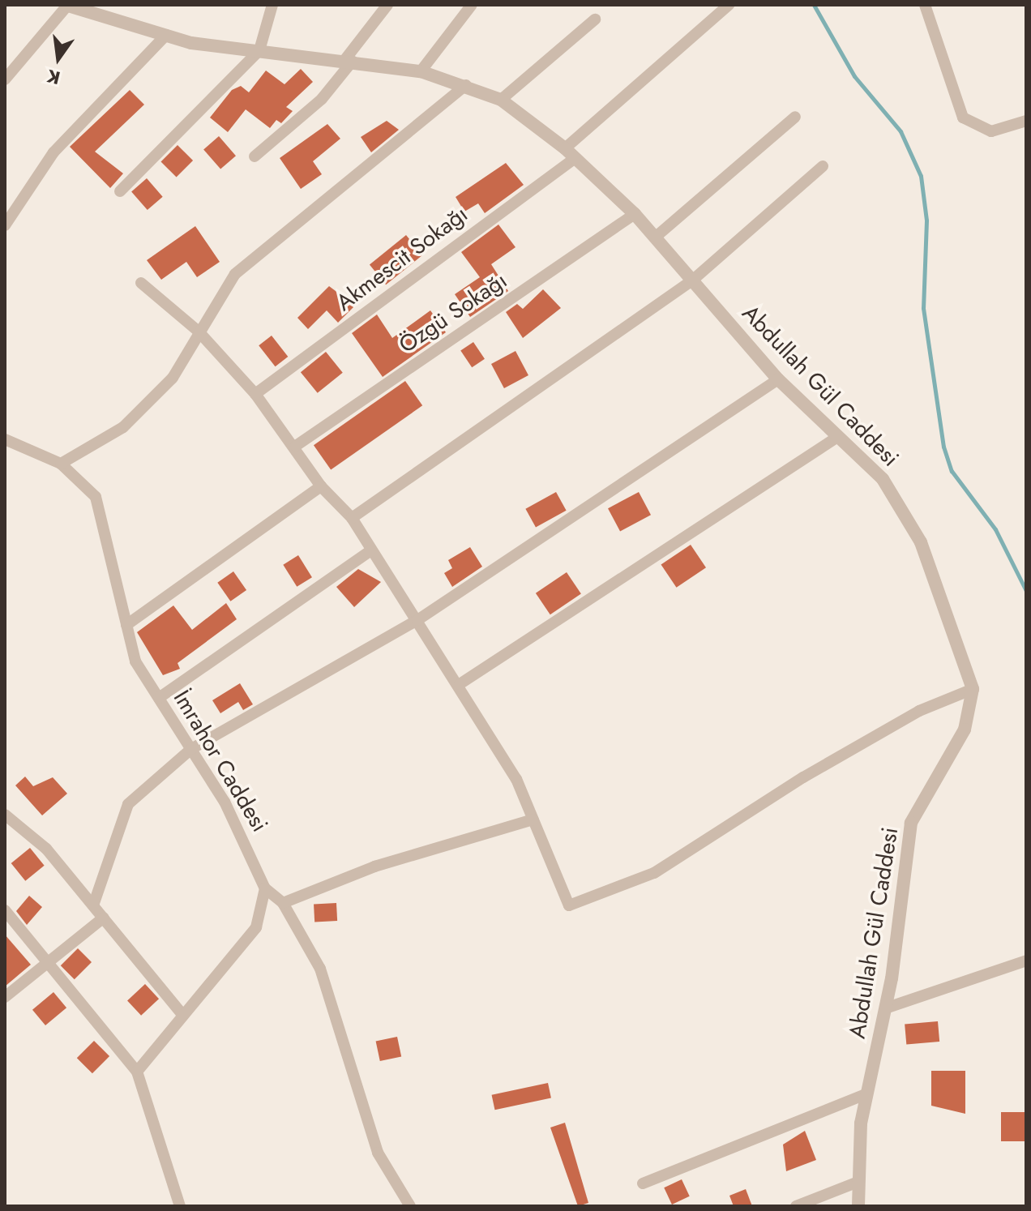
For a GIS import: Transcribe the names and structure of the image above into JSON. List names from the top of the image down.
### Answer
{
  "streets": {
    "street": [
      "Akmescit Sokağı",
      "Özgü Sokağı",
      "Abdullah Gül Caddesi",
      "İmrahor Caddesi"
    ]
  },
  "crossings": [
    ["Akmescit Sokağı", "Abdullah Gül Caddesi"],
    ["Özgü Sokağı", "Abdullah Gül Caddesi"]
  ],
  "north": "bottom"
}
